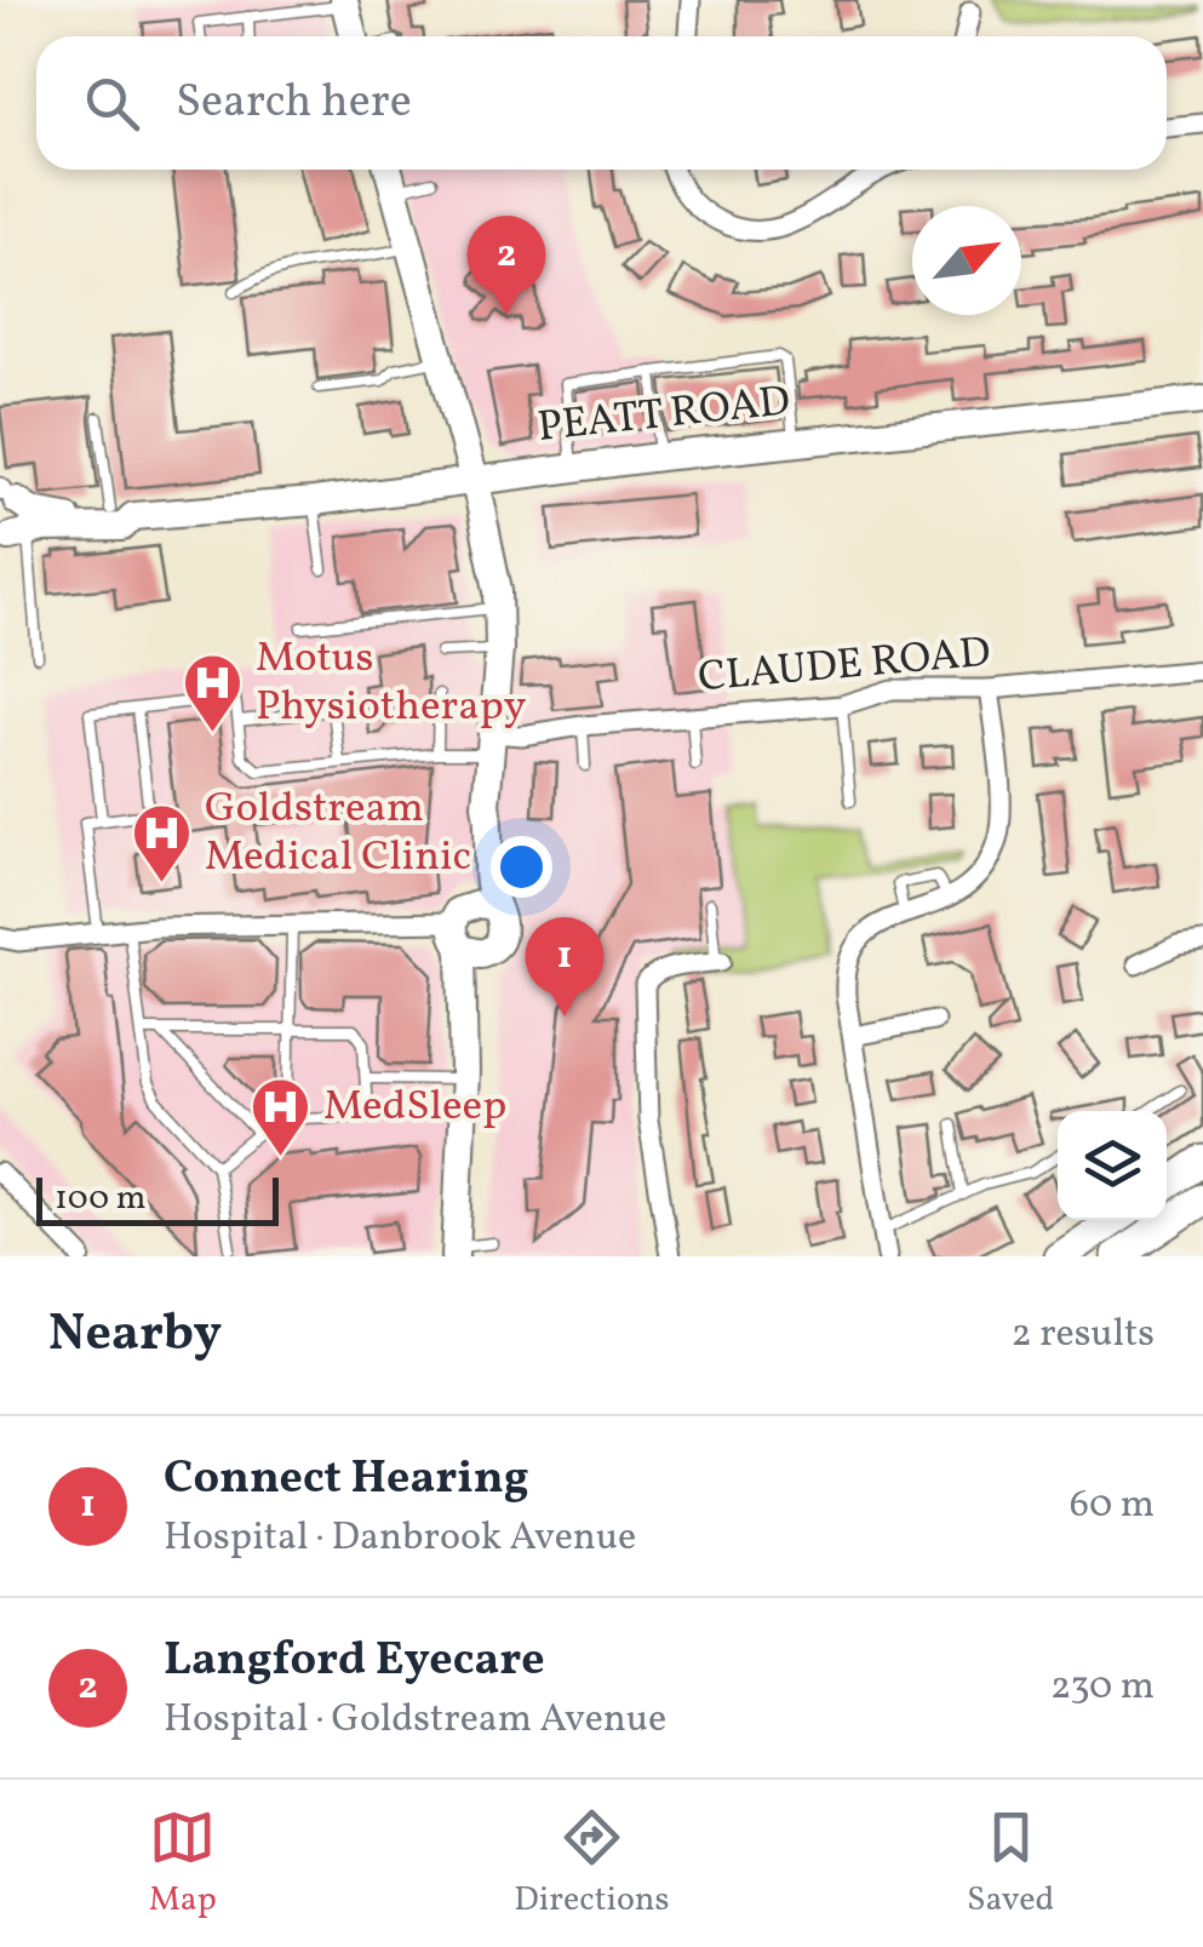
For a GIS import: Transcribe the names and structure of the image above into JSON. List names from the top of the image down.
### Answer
{
  "streets": {
    "street": ["PEATT ROAD", "CLAUDE ROAD"]
  },
  "places": {
    "hospital": ["Motus Physiotherapy", "Goldstream Medical Clinic", "MedSleep"]
  },
  "scale_bar": "100 m",
  "north": "top right",
  "page": {
    "search": "Search here",
    "pins": ["2", "1"],
    "scale": "100 m",
    "heading": ["Nearby", "2 results"],
    "list": [
      {
        "mark": "1",
        "name": "Connect Hearing",
        "note": "Hospital · Danbrook Avenue",
        "value": "60 m"
      },
      {
        "mark": "2",
        "name": "Langford Eyecare",
        "note": "Hospital · Goldstream Avenue",
        "value": "230 m"
      }
    ],
    "nav": ["Map", "Directions", "Saved"]
  }
}
